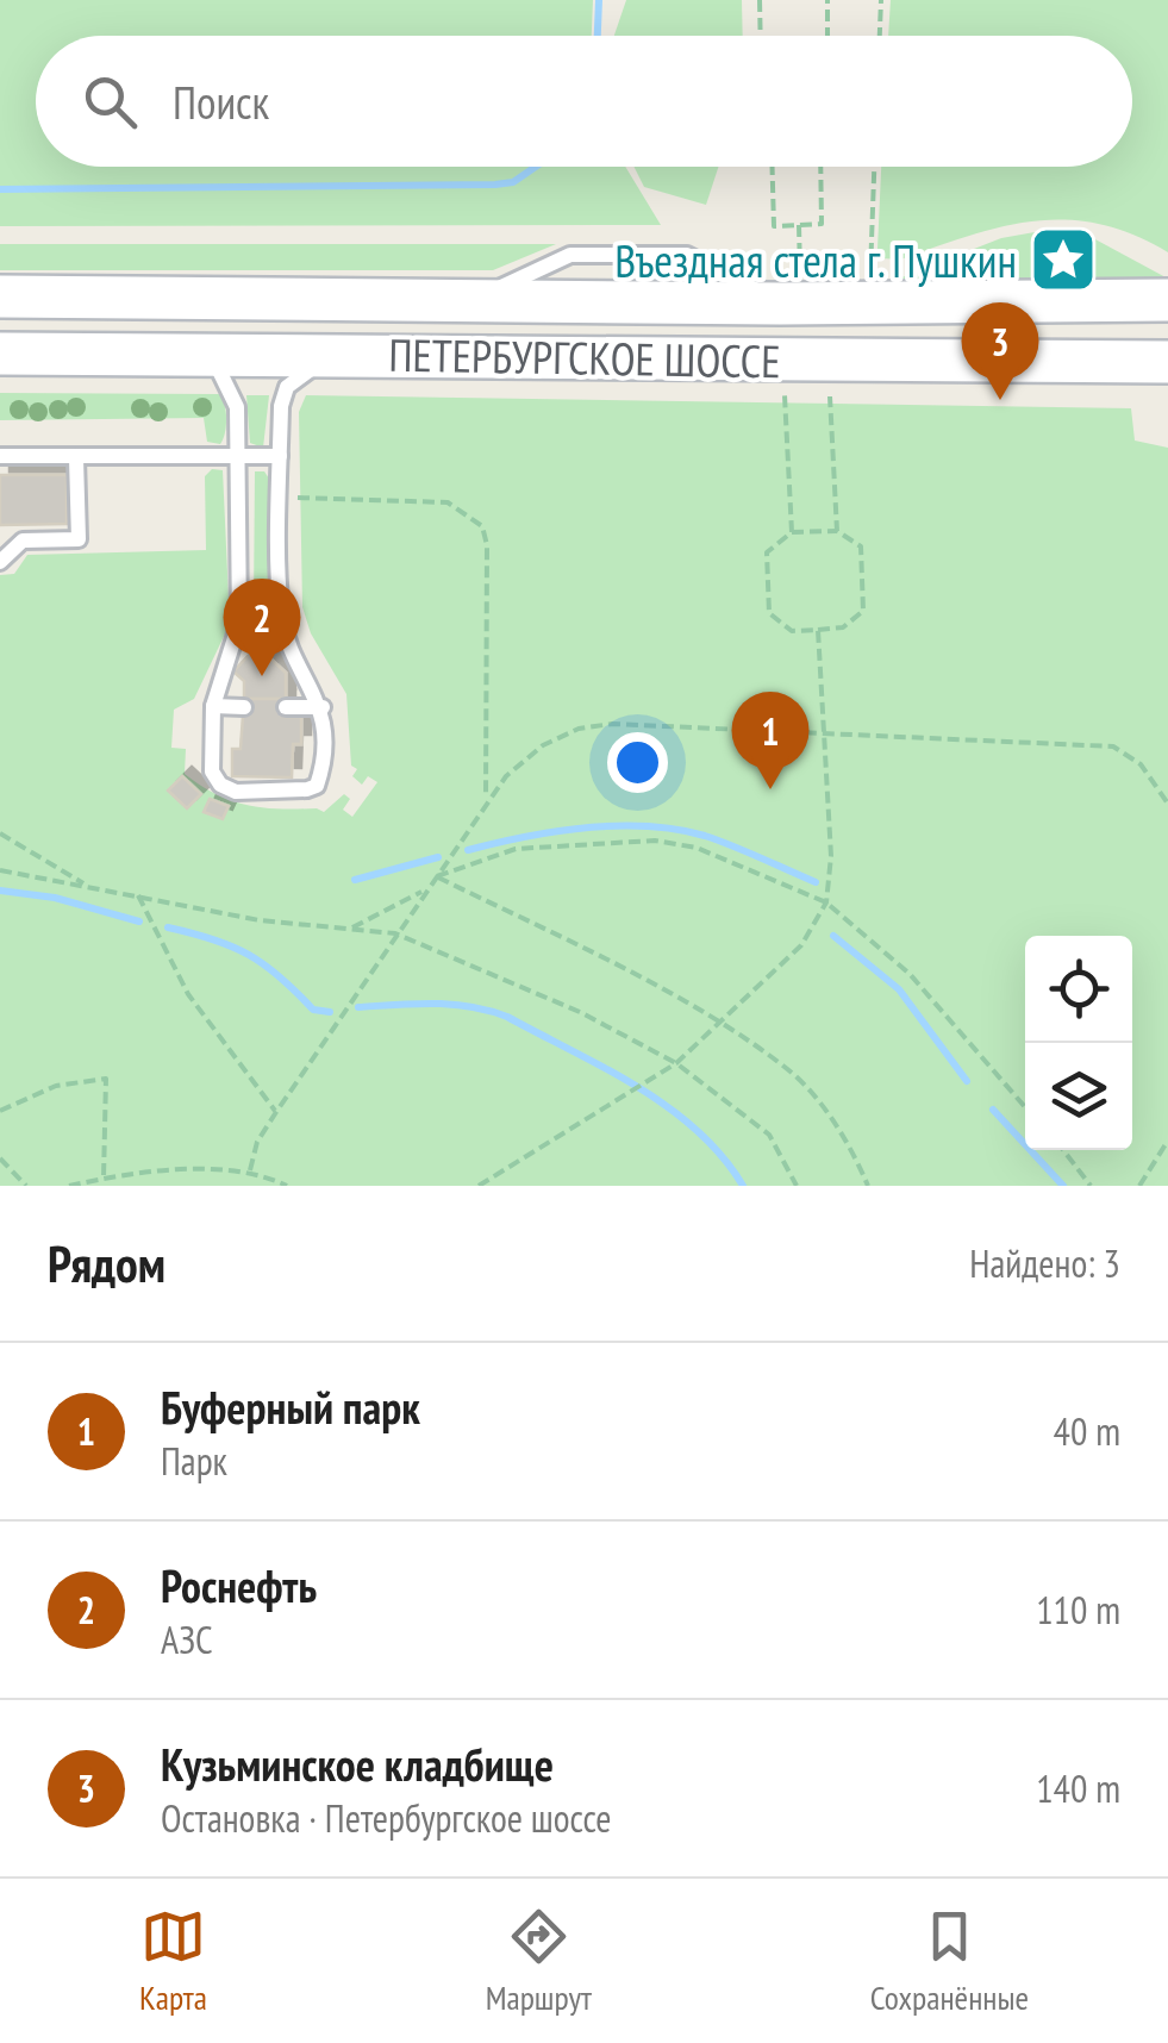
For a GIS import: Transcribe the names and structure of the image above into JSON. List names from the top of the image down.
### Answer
{
  "streets": {
    "main road": ["ПЕТЕРБУРГСКОЕ ШОССЕ"]
  },
  "places": {
    "place": ["Въездная стела г. Пушкин"]
  },
  "page": {
    "search": "Поиск",
    "pins": ["3", "2", "1"],
    "heading": ["Рядом", "Найдено: 3"],
    "list": [
      {
        "mark": "1",
        "name": "Буферный парк",
        "note": "Парк",
        "value": "40 m"
      },
      {
        "mark": "2",
        "name": "Роснефть",
        "note": "АЗС",
        "value": "110 m"
      },
      {
        "mark": "3",
        "name": "Кузьминское кладбище",
        "note": "Остановка · Петербургское шоссе",
        "value": "140 m"
      }
    ],
    "nav": ["Карта", "Маршрут", "Сохранённые"]
  }
}
